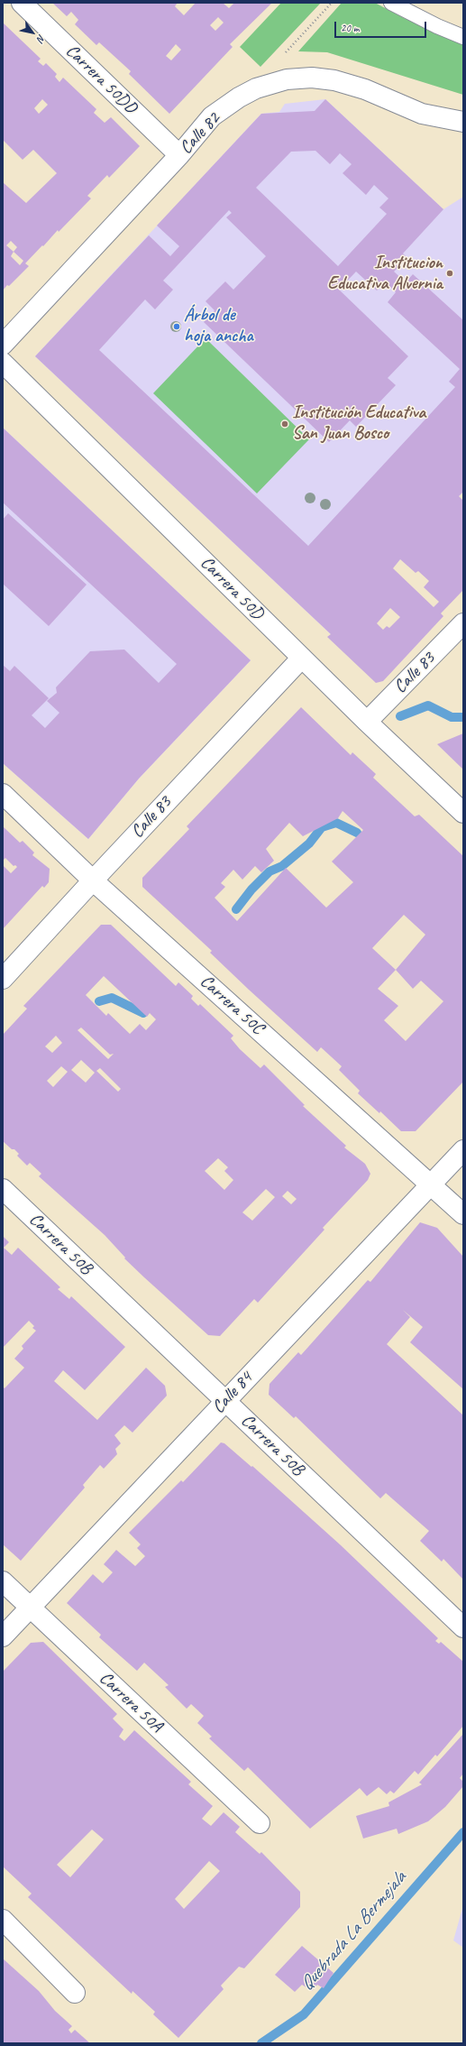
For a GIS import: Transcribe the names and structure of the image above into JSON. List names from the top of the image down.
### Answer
{
  "streets": {
    "street": [
      "Carrera 50DD",
      "Calle 82",
      "Carrera 50D",
      "Calle 83",
      "Carrera 50C",
      "Carrera 50B",
      "Calle 84",
      "Carrera 50A"
    ]
  },
  "crossings": [
    ["Carrera 50DD", "Calle 82"],
    ["Carrera 50D", "Calle 83"],
    ["Calle 83", "Carrera 50C"],
    ["Carrera 50C", "Calle 84"],
    ["Carrera 50B", "Calle 84"],
    ["Calle 84", "Carrera 50A"]
  ],
  "water": ["Quebrada La Bermejala"],
  "places": ["Institucion Educativa Alvernia", "Árbol de hoja ancha", "Institución Educativa San Juan Bosco"],
  "scale_bar": "20 m",
  "north": "bottom right"
}
